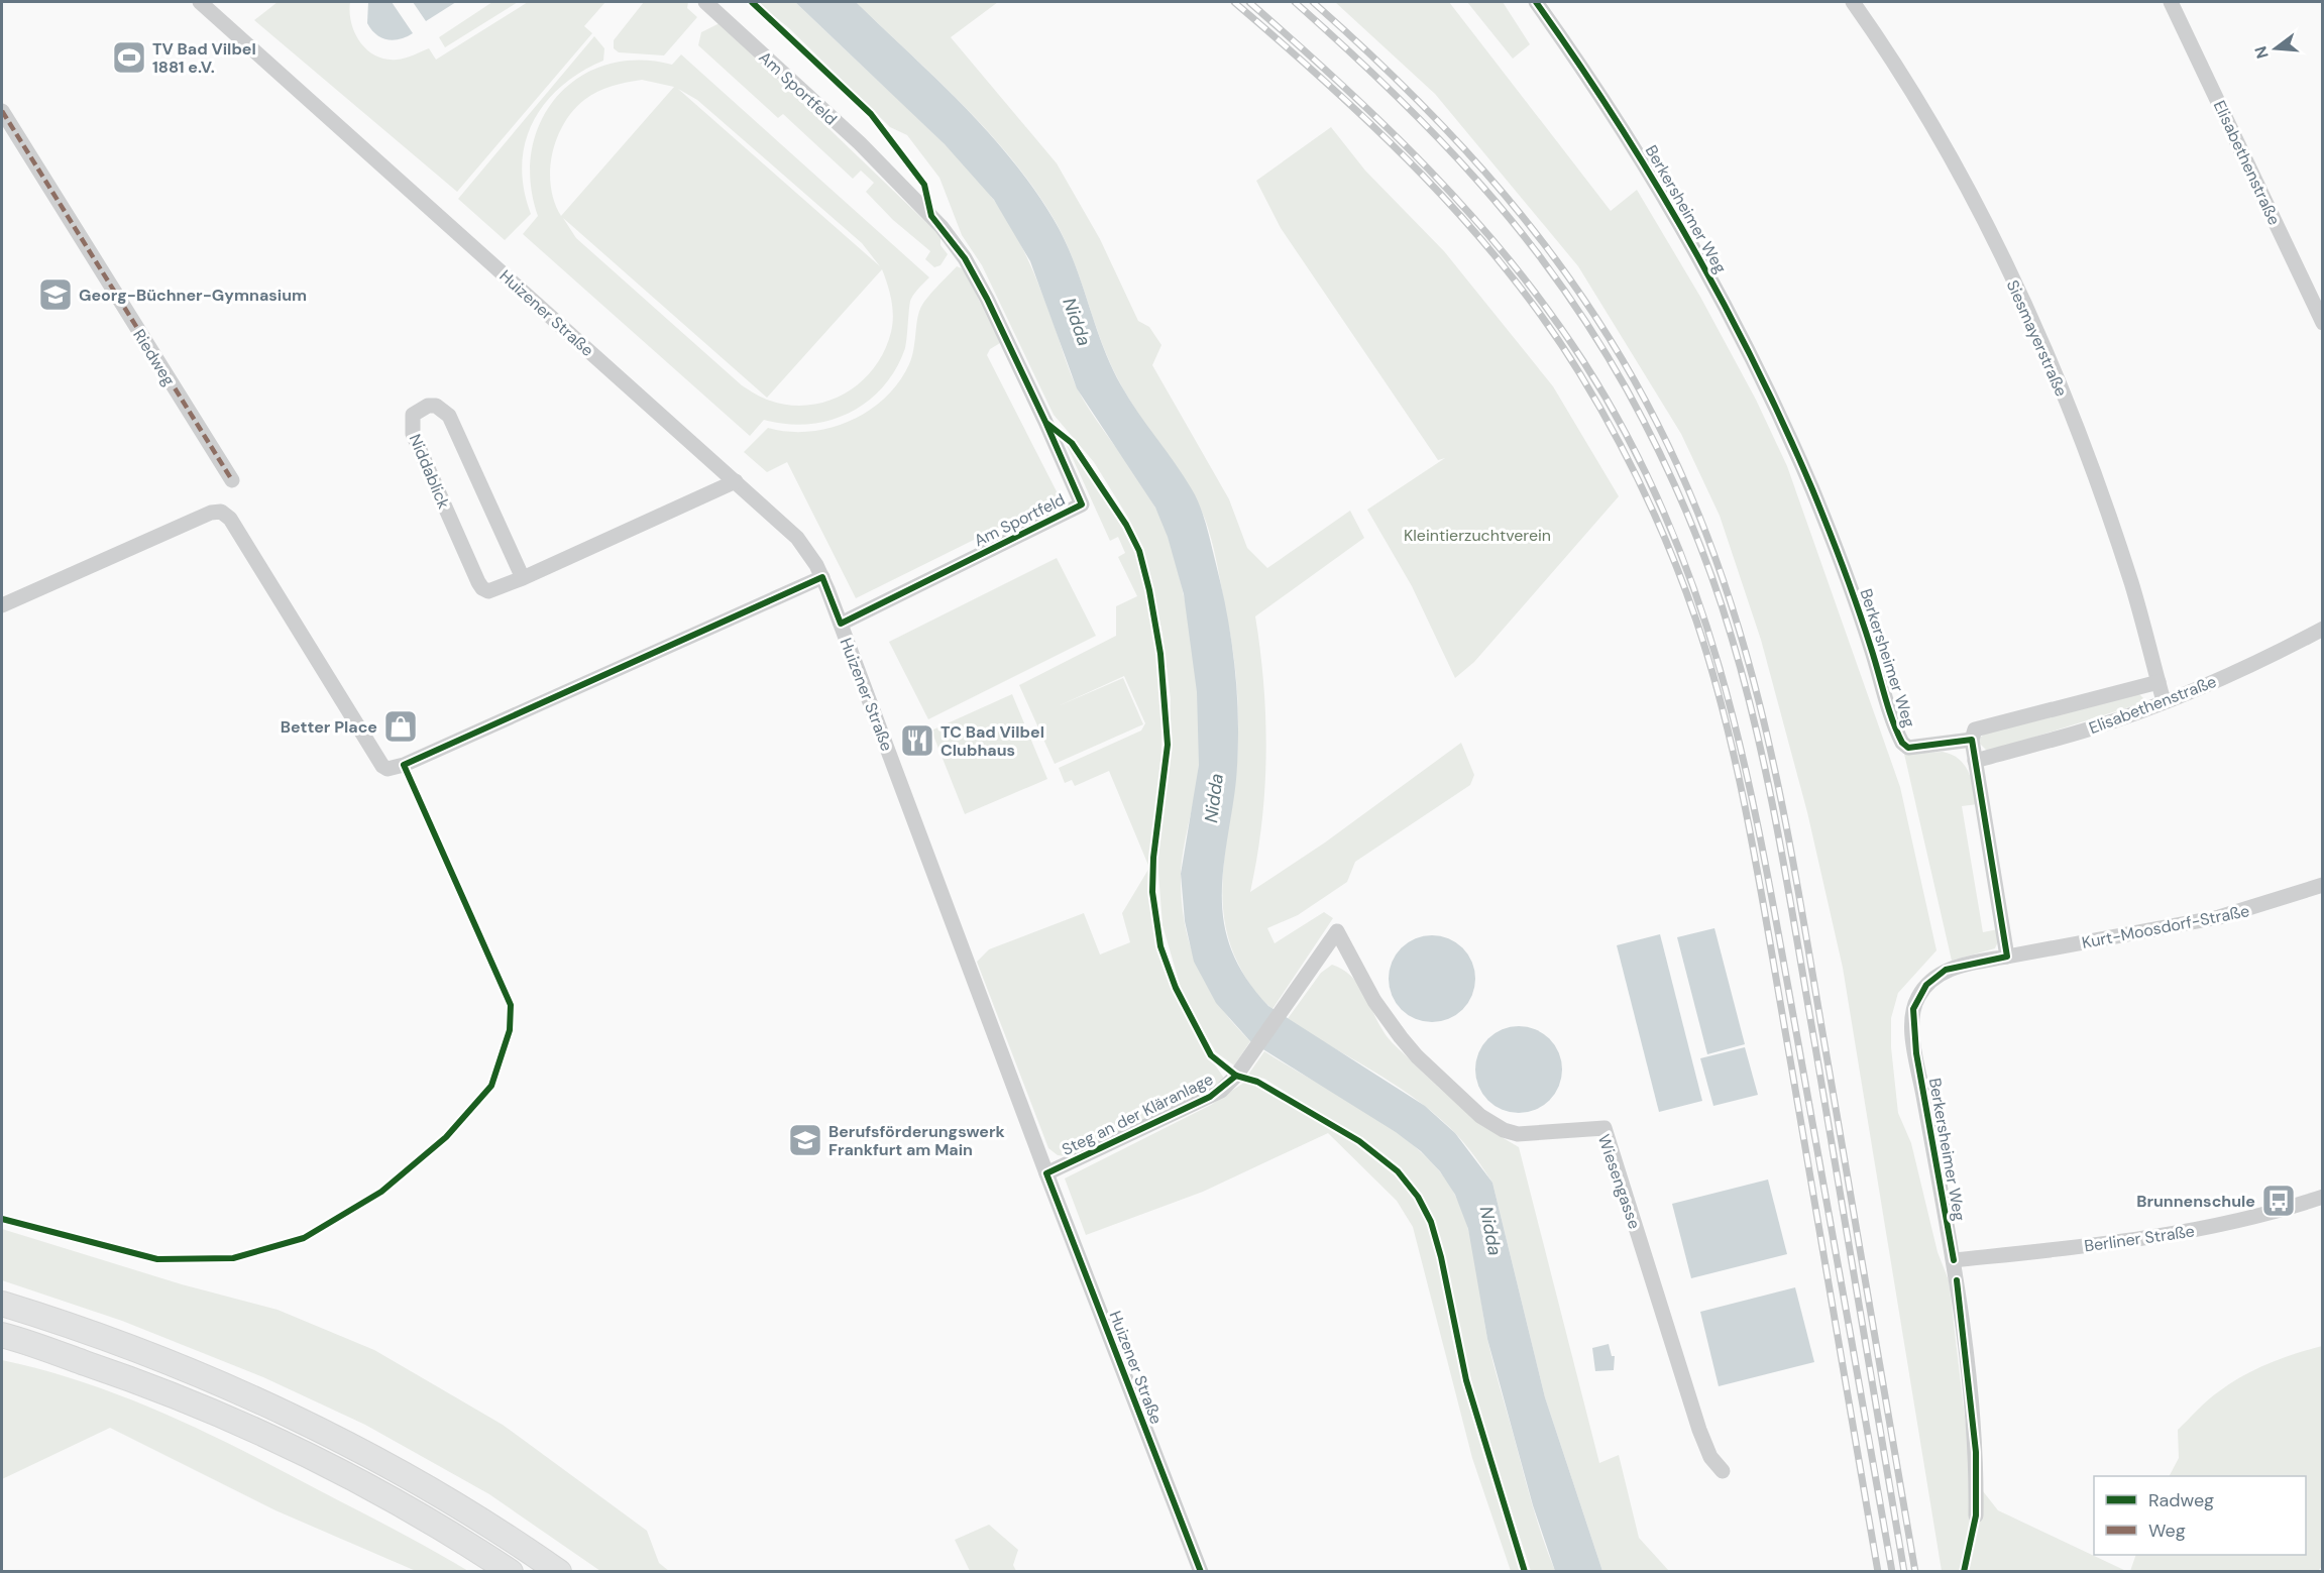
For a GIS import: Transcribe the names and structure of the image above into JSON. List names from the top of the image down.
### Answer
{
  "streets": {
    "street": [
      "Am Sportfeld",
      "Elisabethenstraße",
      "Berkersheimer Weg",
      "Huizener Straße",
      "Siesmayerstraße",
      "Riedweg",
      "Niddablick",
      "Kurt-Moosdorf-Straße",
      "Steg an der Kläranlage",
      "Wiesengasse",
      "Berliner Straße"
    ]
  },
  "crossings": [
    ["Am Sportfeld", "Huizener Straße"],
    ["Elisabethenstraße", "Berkersheimer Weg"],
    ["Elisabethenstraße", "Siesmayerstraße"],
    ["Berkersheimer Weg", "Kurt-Moosdorf-Straße"],
    ["Berkersheimer Weg", "Berliner Straße"],
    ["Huizener Straße", "Niddablick"],
    ["Huizener Straße", "Steg an der Kläranlage"],
    ["Steg an der Kläranlage", "Wiesengasse"]
  ],
  "water": ["Nidda"],
  "parks": ["Kleintierzuchtverein"],
  "places": {
    "sports": ["TV Bad Vilbel 1881 e.V."],
    "school or university": ["Georg-Büchner-Gymnasium", "Berufsförderungswerk Frankfurt am Main"],
    "shop": ["Better Place"],
    "restaurant": ["TC Bad Vilbel Clubhaus"],
    "bus stop": ["Brunnenschule"]
  },
  "legend": ["Radweg", "Weg"],
  "north": "left"
}
